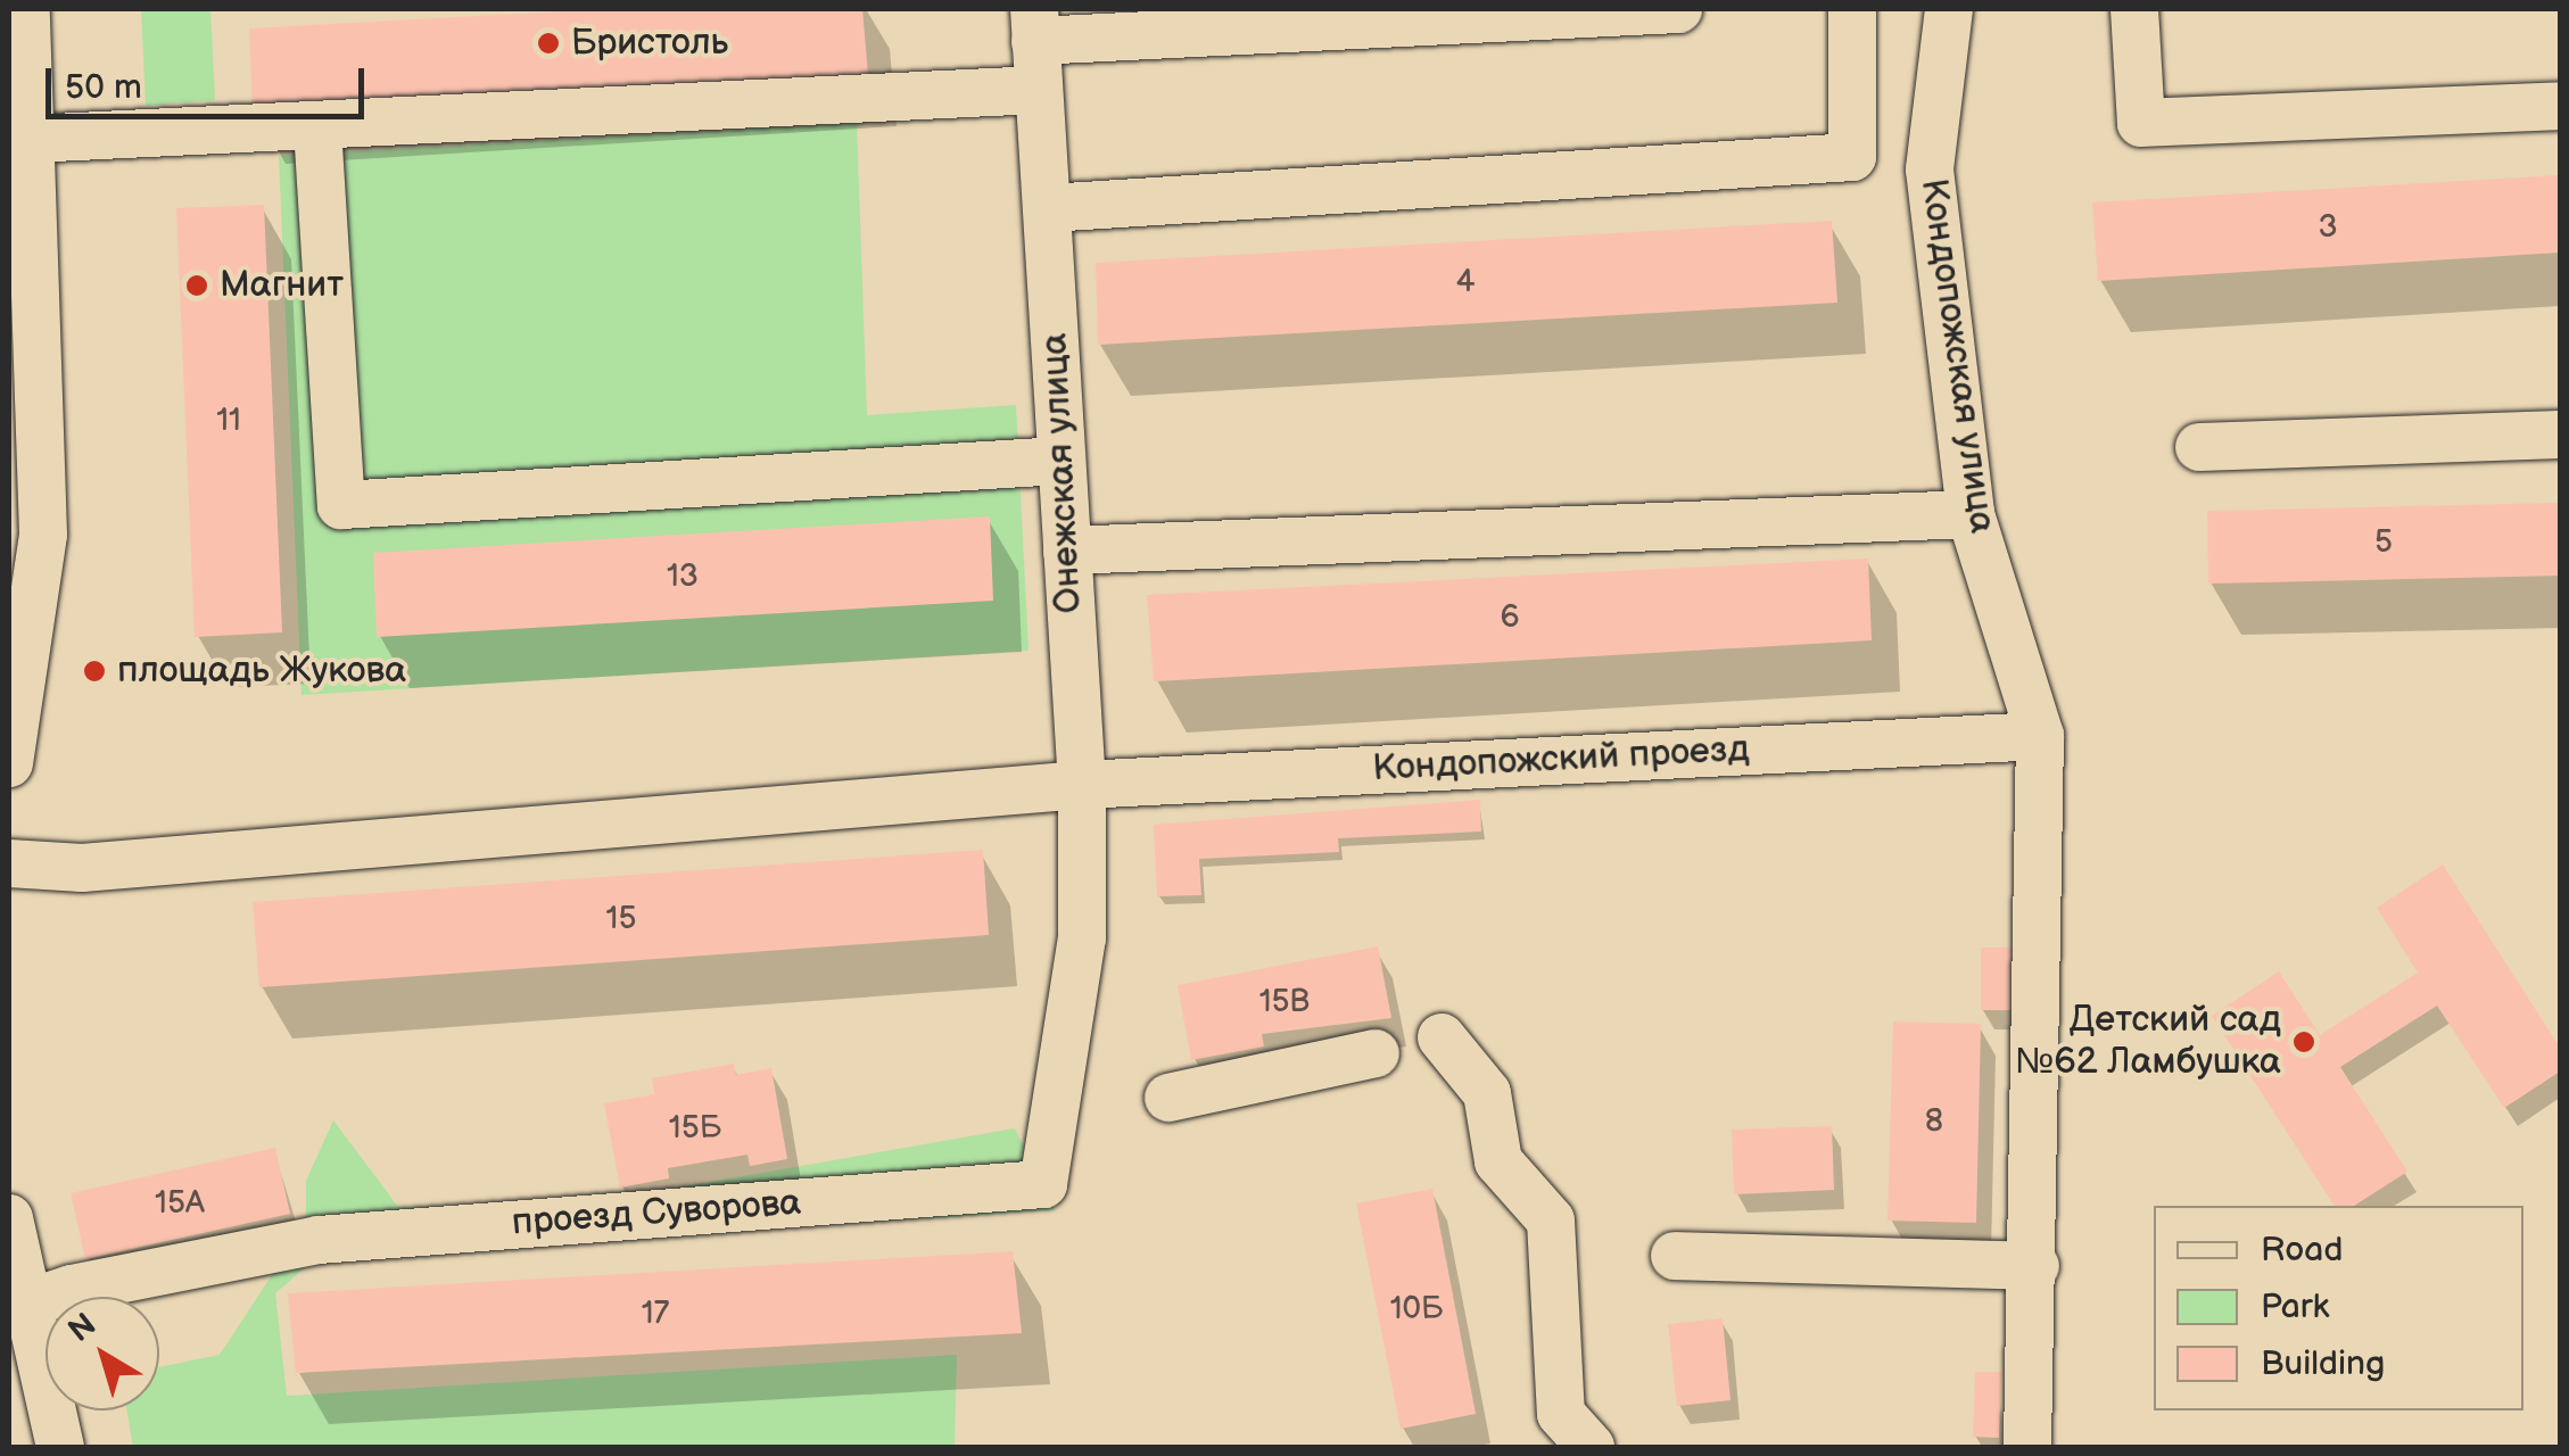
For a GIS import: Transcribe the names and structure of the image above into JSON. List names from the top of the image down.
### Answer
{
  "streets": {
    "street": [
      "Кондопожская улица",
      "Онежская улица",
      "Кондопожский проезд",
      "проезд Суворова"
    ]
  },
  "crossings": [
    ["Кондопожская улица", "Кондопожский проезд"],
    ["Онежская улица", "Кондопожский проезд"],
    ["Онежская улица", "проезд Суворова"]
  ],
  "places": [
    "Бристоль",
    "Магнит",
    "площадь Жукова",
    "Детский сад №62 Ламбушка"
  ],
  "house_numbers": [
    "3",
    "4",
    "11",
    "5",
    "13",
    "6",
    "15",
    "15В",
    "8",
    "15Б",
    "15А",
    "10Б",
    "17"
  ],
  "legend": ["Road", "Park", "Building"],
  "scale_bar": "50 m",
  "north": "top left"
}
